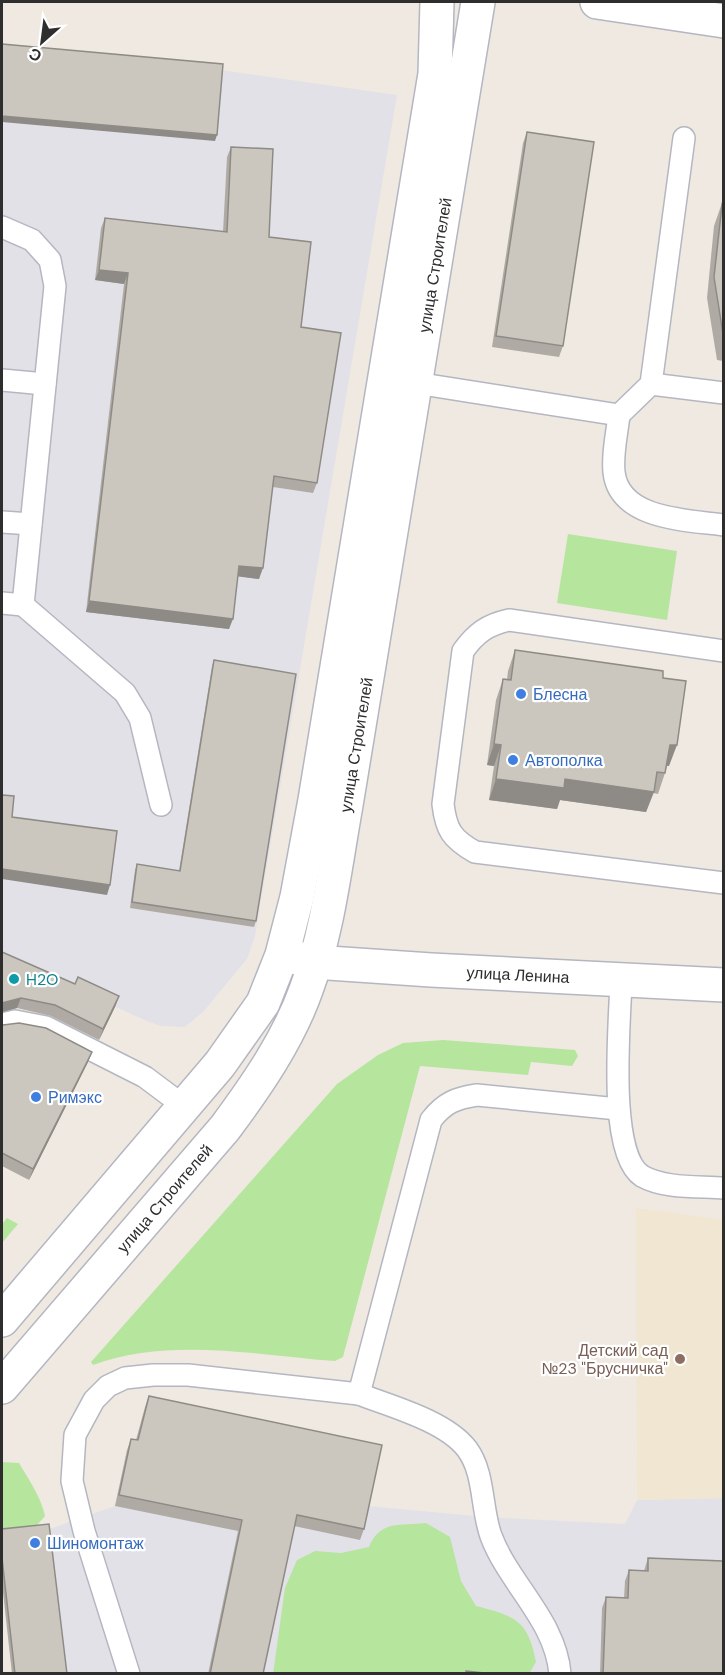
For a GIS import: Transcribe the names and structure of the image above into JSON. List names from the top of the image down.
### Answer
{
  "streets": {
    "main road": ["улица Строителей", "улица Ленина"]
  },
  "crossings": [
    ["улица Строителей", "улица Ленина"]
  ],
  "places": [
    "Блесна",
    "Автополка",
    "H2O",
    "Римэкс",
    "Детский сад №23 \"Брусничка\"",
    "Шиномонтаж"
  ],
  "north": "bottom left"
}
